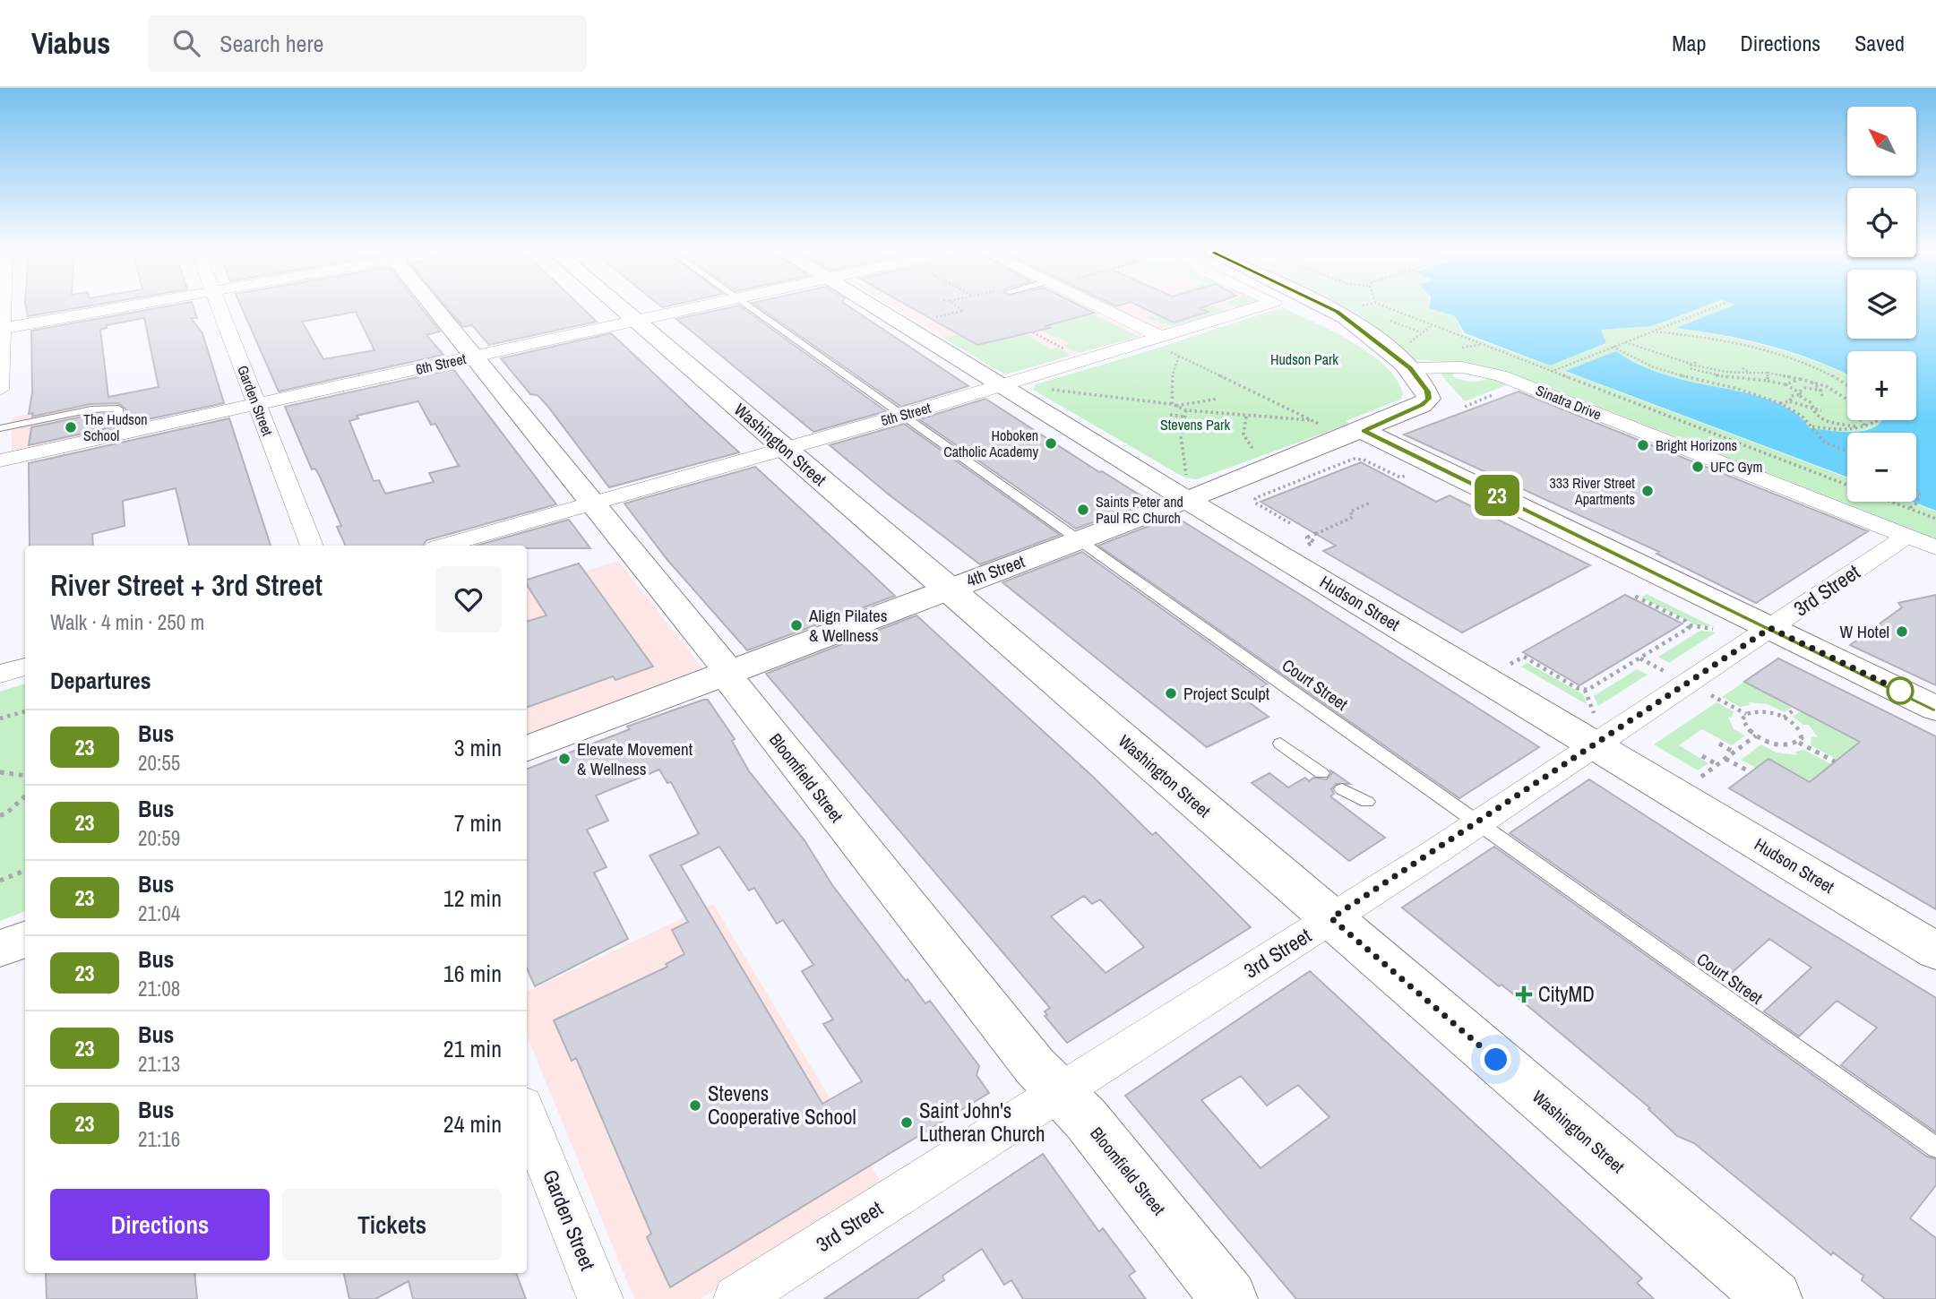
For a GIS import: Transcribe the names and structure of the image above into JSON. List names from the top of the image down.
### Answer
{
  "streets": {
    "street": [
      "6th Street",
      "Garden Street",
      "Sinatra Drive",
      "5th Street",
      "Washington Street",
      "4th Street",
      "3rd Street",
      "Hudson Street",
      "Bloomfield Street"
    ],
    "lane": ["Court Street"]
  },
  "crossings": [
    ["6th Street", "Garden Street"],
    ["6th Street", "Washington Street"],
    ["6th Street", "Bloomfield Street"],
    ["Sinatra Drive", "4th Street"],
    ["Sinatra Drive", "3rd Street"],
    ["5th Street", "Washington Street"],
    ["5th Street", "Hudson Street"],
    ["5th Street", "Court Street"],
    ["5th Street", "Bloomfield Street"],
    ["Washington Street", "4th Street"],
    ["Washington Street", "3rd Street"],
    ["4th Street", "Hudson Street"],
    ["4th Street", "Court Street"],
    ["4th Street", "Bloomfield Street"],
    ["3rd Street", "Hudson Street"],
    ["3rd Street", "Court Street"],
    ["3rd Street", "Bloomfield Street"]
  ],
  "parks": ["Hudson Park", "Stevens Park"],
  "places": {
    "other": [
      "The Hudson School",
      "Hoboken Catholic Academy",
      "Bright Horizons",
      "UFC Gym",
      "333 River Street Apartments",
      "Saints Peter and Paul RC Church",
      "Align Pilates & Wellness",
      "W Hotel",
      "Project Sculpt",
      "Elevate Movement & Wellness",
      "Stevens Cooperative School",
      "Saint John's Lutheran Church"
    ],
    "health": ["CityMD"]
  },
  "lines": ["bus line 23"],
  "north": "top left",
  "page": {
    "header": "Viabus",
    "search": "Search here",
    "nav": ["Map", "Directions", "Saved"],
    "on_map": "23",
    "map_buttons": ["+", "−"],
    "heading": [
      ["River Street + 3rd Street", "Walk · 4 min · 250 m"],
      "Departures"
    ],
    "list": [
      {
        "mark": "23",
        "name": "Bus",
        "note": "20:55",
        "value": "3 min"
      },
      {
        "mark": "23",
        "name": "Bus",
        "note": "20:59",
        "value": "7 min"
      },
      {
        "mark": "23",
        "name": "Bus",
        "note": "21:04",
        "value": "12 min"
      },
      {
        "mark": "23",
        "name": "Bus",
        "note": "21:08",
        "value": "16 min"
      },
      {
        "mark": "23",
        "name": "Bus",
        "note": "21:13",
        "value": "21 min"
      },
      {
        "mark": "23",
        "name": "Bus",
        "note": "21:16",
        "value": "24 min"
      }
    ],
    "buttons": ["Directions", "Tickets"]
  }
}
